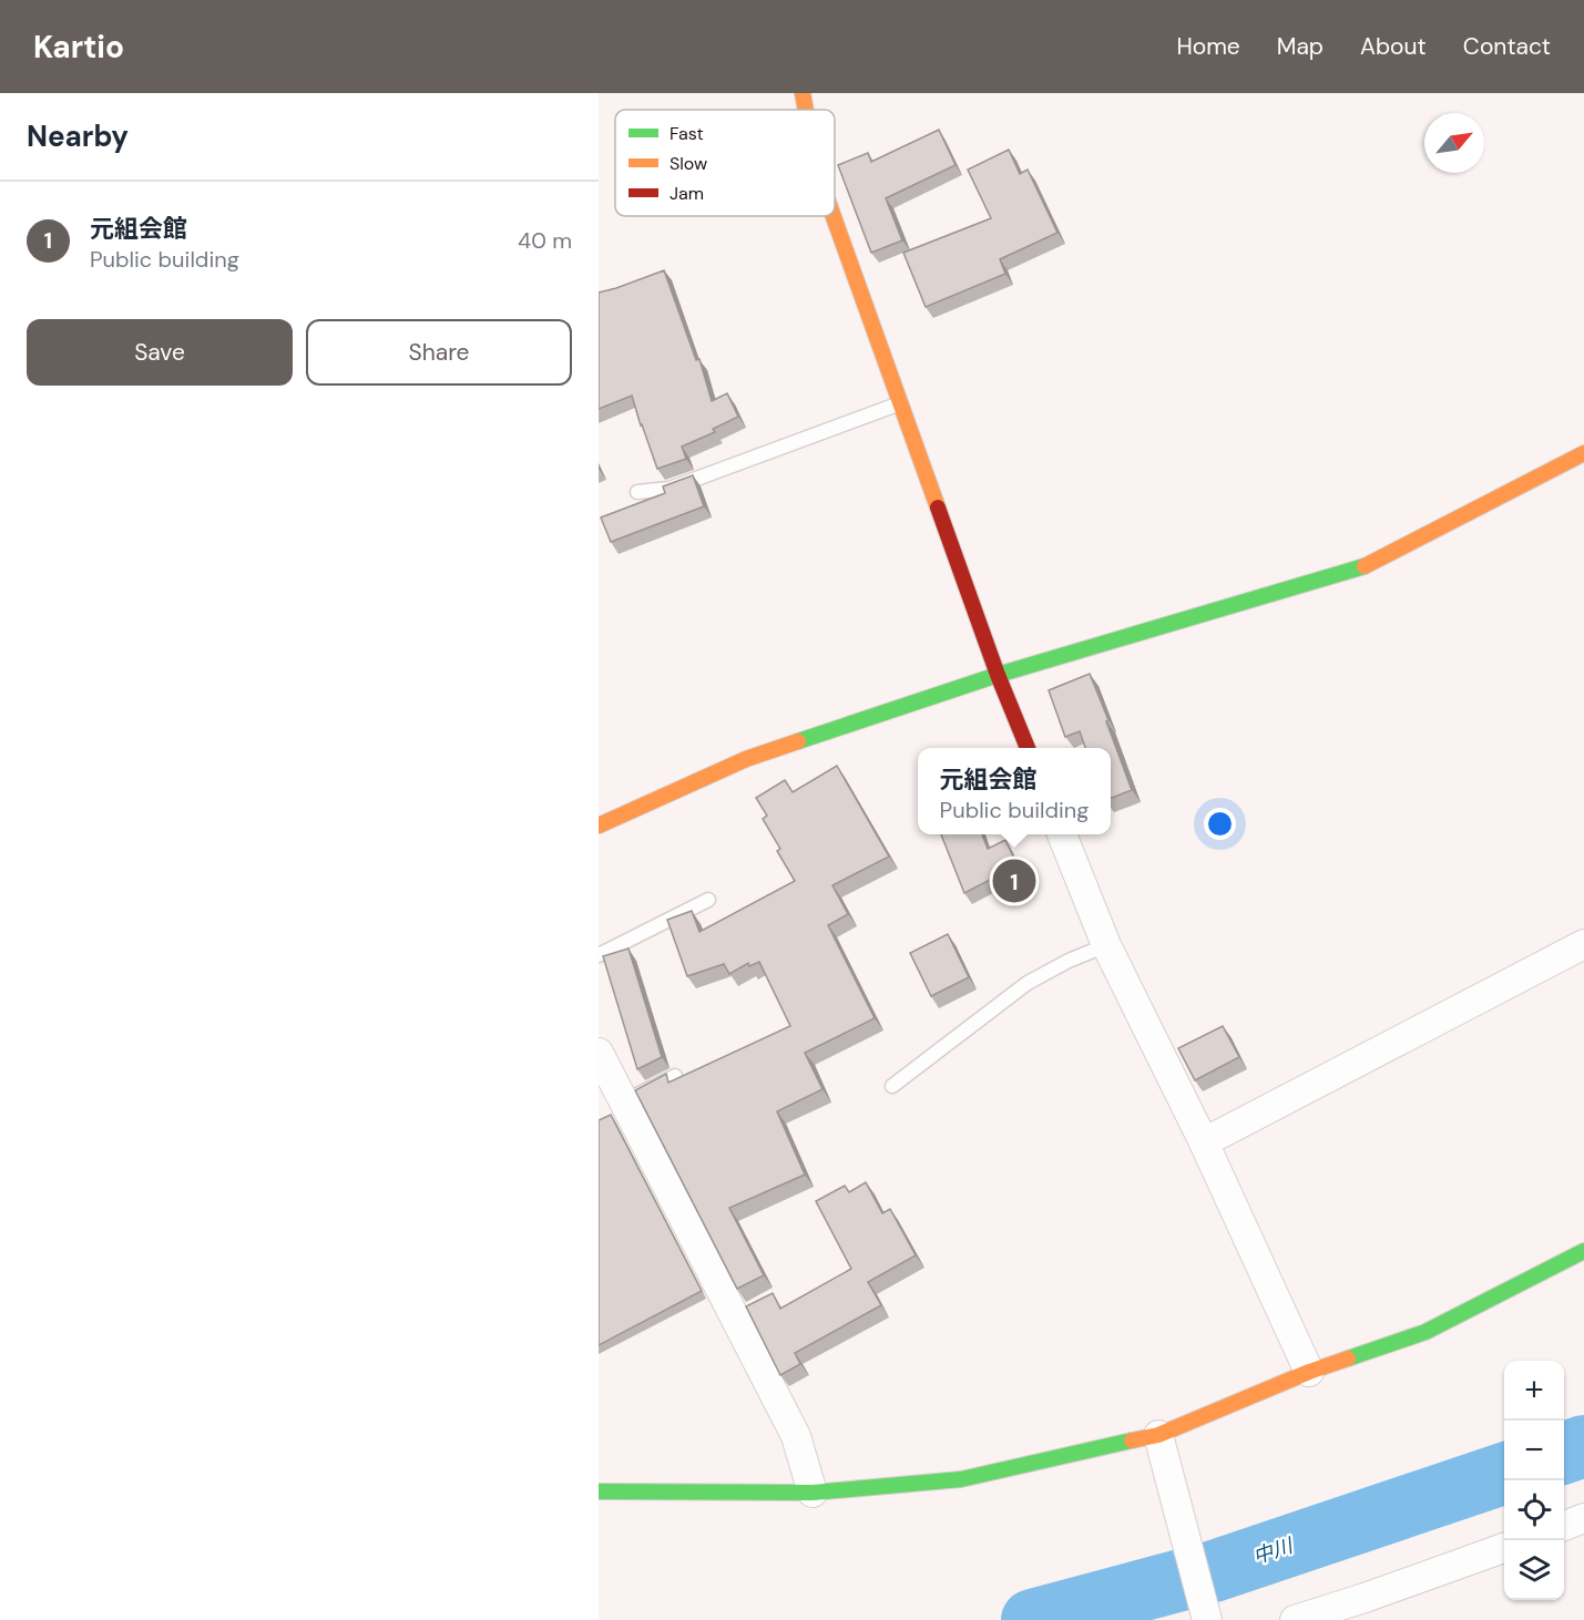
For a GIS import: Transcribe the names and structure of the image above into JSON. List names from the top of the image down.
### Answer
{
  "water": ["中川"],
  "legend": ["Fast", "Slow", "Jam"],
  "north": "top right",
  "page": {
    "header": "Kartio",
    "nav": [
      "Home",
      "Map",
      "About",
      "Contact"
    ],
    "heading": "Nearby",
    "list": [
      {
        "mark": "1",
        "name": "元組会館",
        "note": "Public building",
        "value": "40 m"
      }
    ],
    "buttons": ["Save", "Share"],
    "popup": ["元組会館", "Public building"],
    "pins": "1",
    "map_buttons": ["+", "−"]
  }
}
